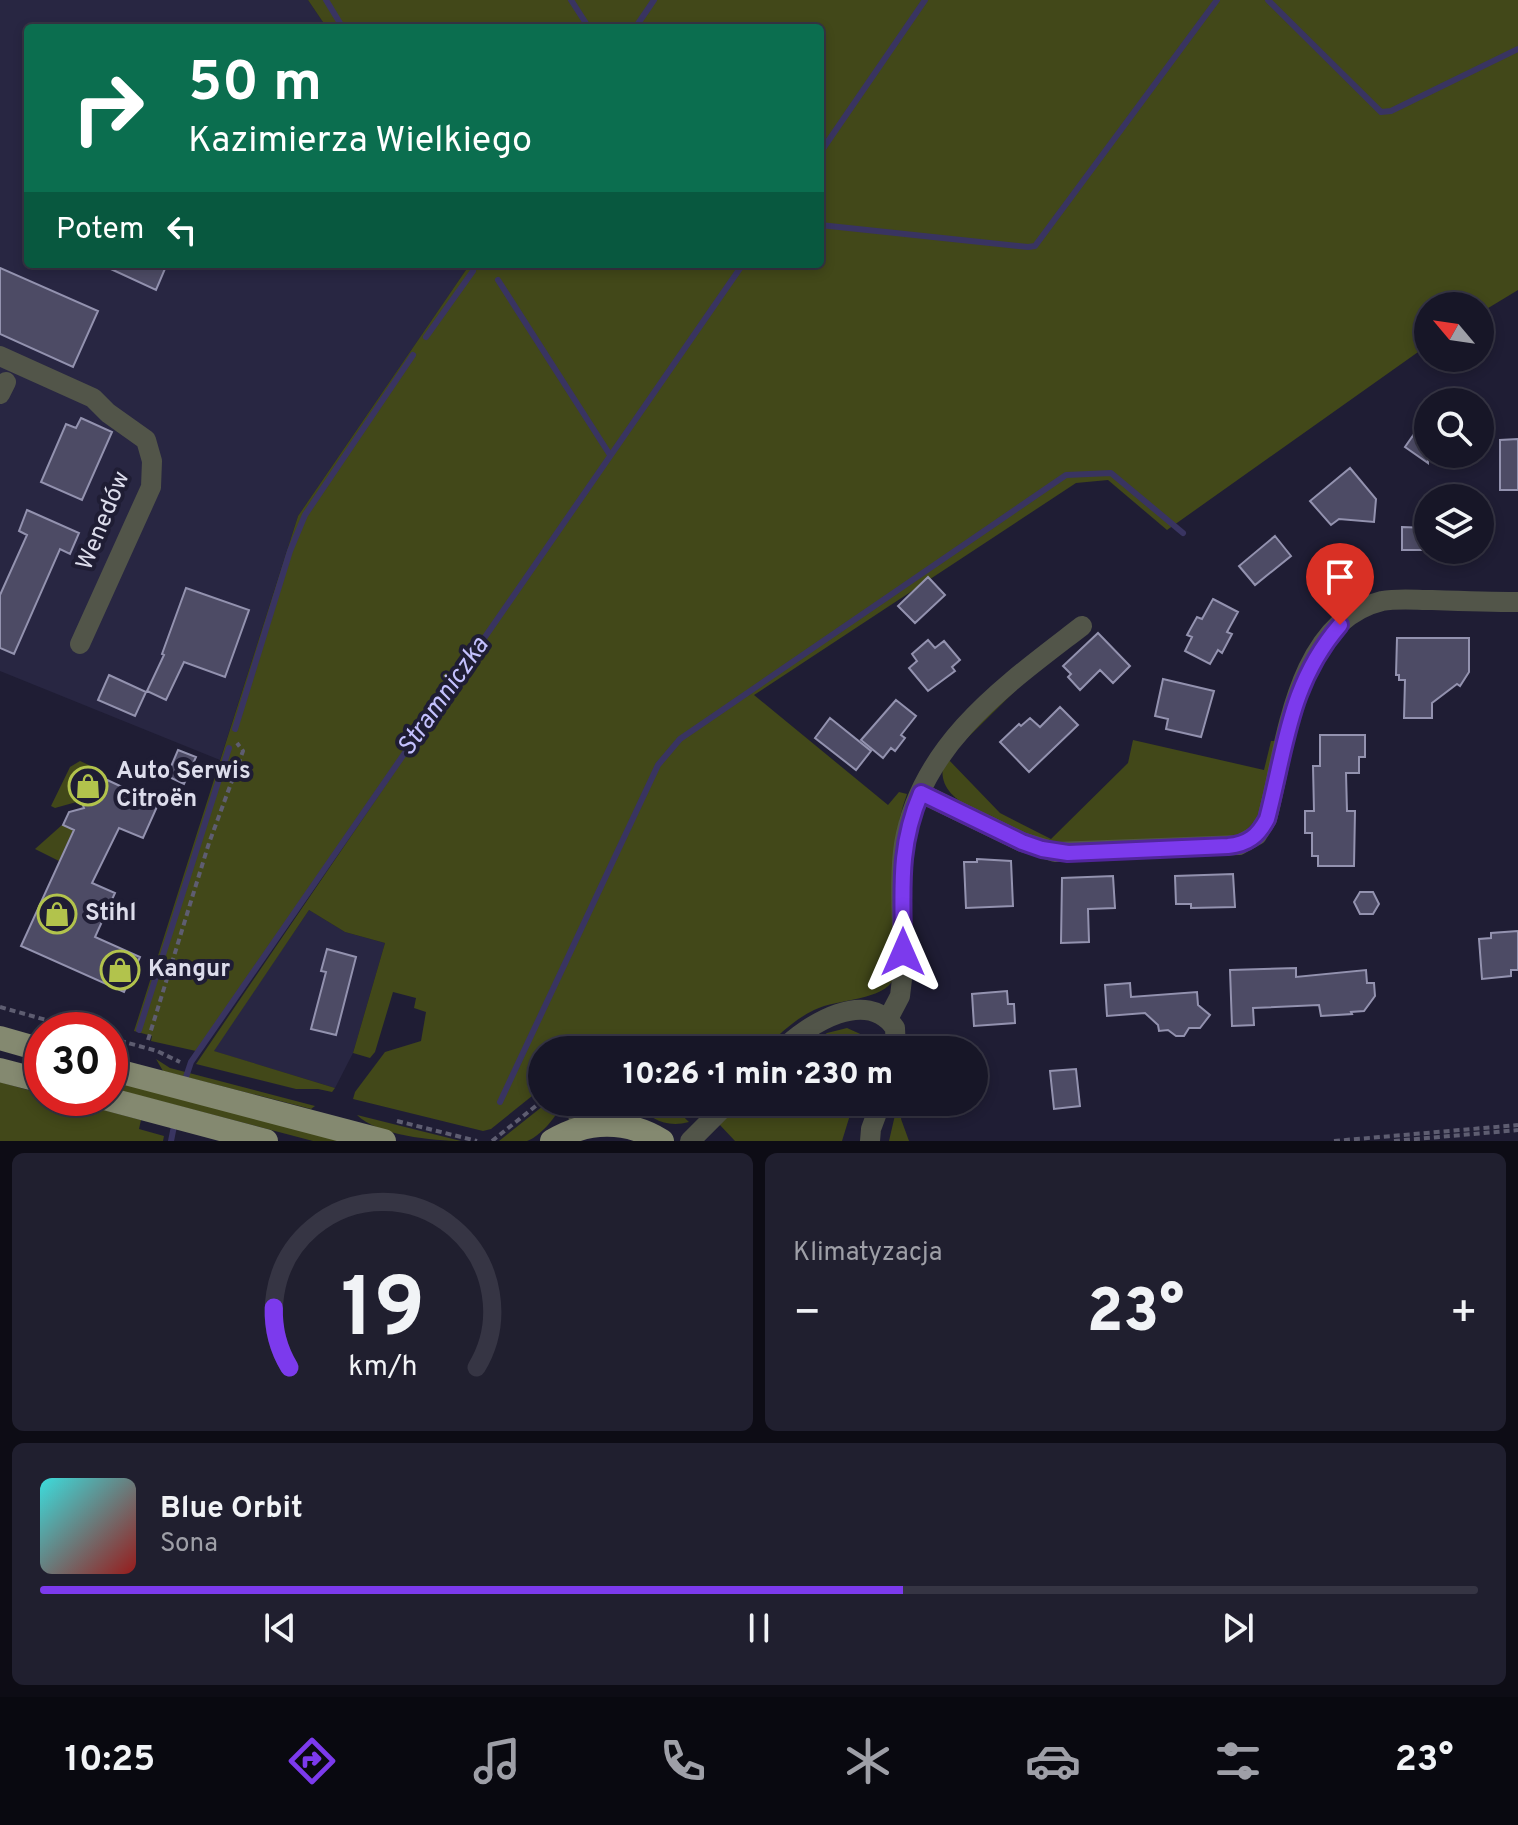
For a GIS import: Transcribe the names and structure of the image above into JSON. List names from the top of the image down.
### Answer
{
  "streets": {
    "street": ["Wenedów"]
  },
  "water": ["Stramniczka"],
  "places": {
    "shop": ["Auto Serwis Citroën", "Stihl", "Kangur"]
  },
  "north": "top left",
  "page": {
    "turn": ["50 m", "Kazimierza Wielkiego"],
    "then": "Potem",
    "limit": "30",
    "trip": "10:26 · 1 min · 230 m",
    "tile": "Klimatyzacja",
    "heat": ["−", "23°", "+"],
    "song": ["Blue Orbit", "Sona"],
    "tabs": ["10:25", "23°"],
    "gauge": ["19", "km/h"]
  }
}
